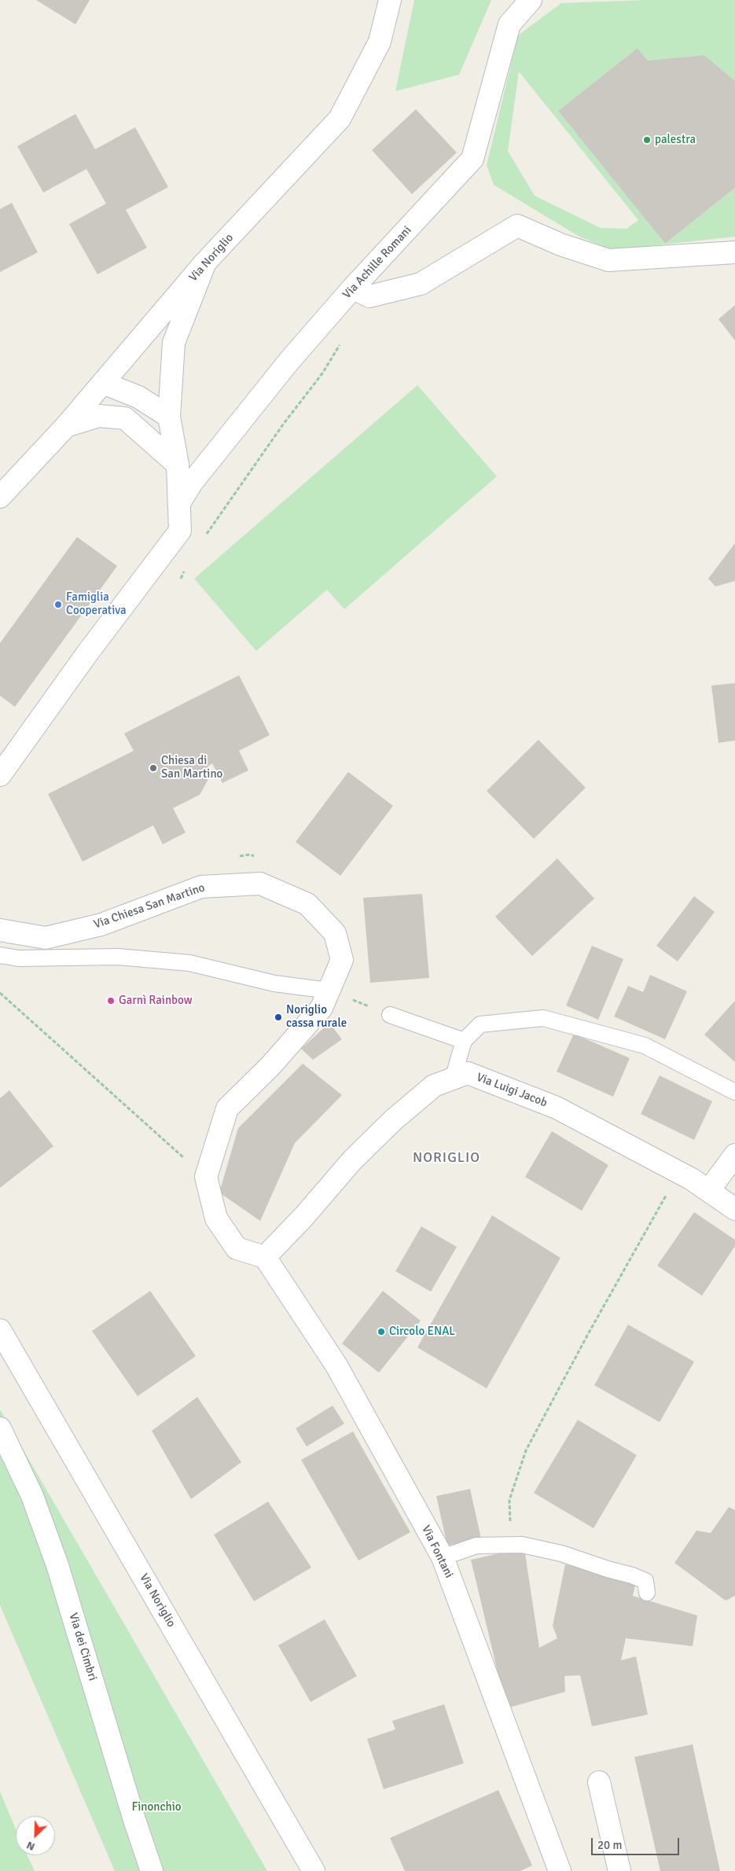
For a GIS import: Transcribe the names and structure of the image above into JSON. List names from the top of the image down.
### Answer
{
  "streets": {
    "street": [
      "Via Noriglio",
      "Via Achille Romani",
      "Via Chiesa San Martino",
      "Via Luigi Jacob",
      "Via Fontani",
      "Via dei Cimbri"
    ]
  },
  "crossings": [
    ["Via Luigi Jacob", "Via Fontani"]
  ],
  "districts": ["NORIGLIO"],
  "parks": ["Finonchio"],
  "places": [
    "palestra",
    "Famiglia Cooperativa",
    "Chiesa di San Martino",
    "Garnì Rainbow",
    "Noriglio cassa rurale",
    "Circolo ENAL"
  ],
  "scale_bar": "20 m",
  "north": "bottom left"
}
